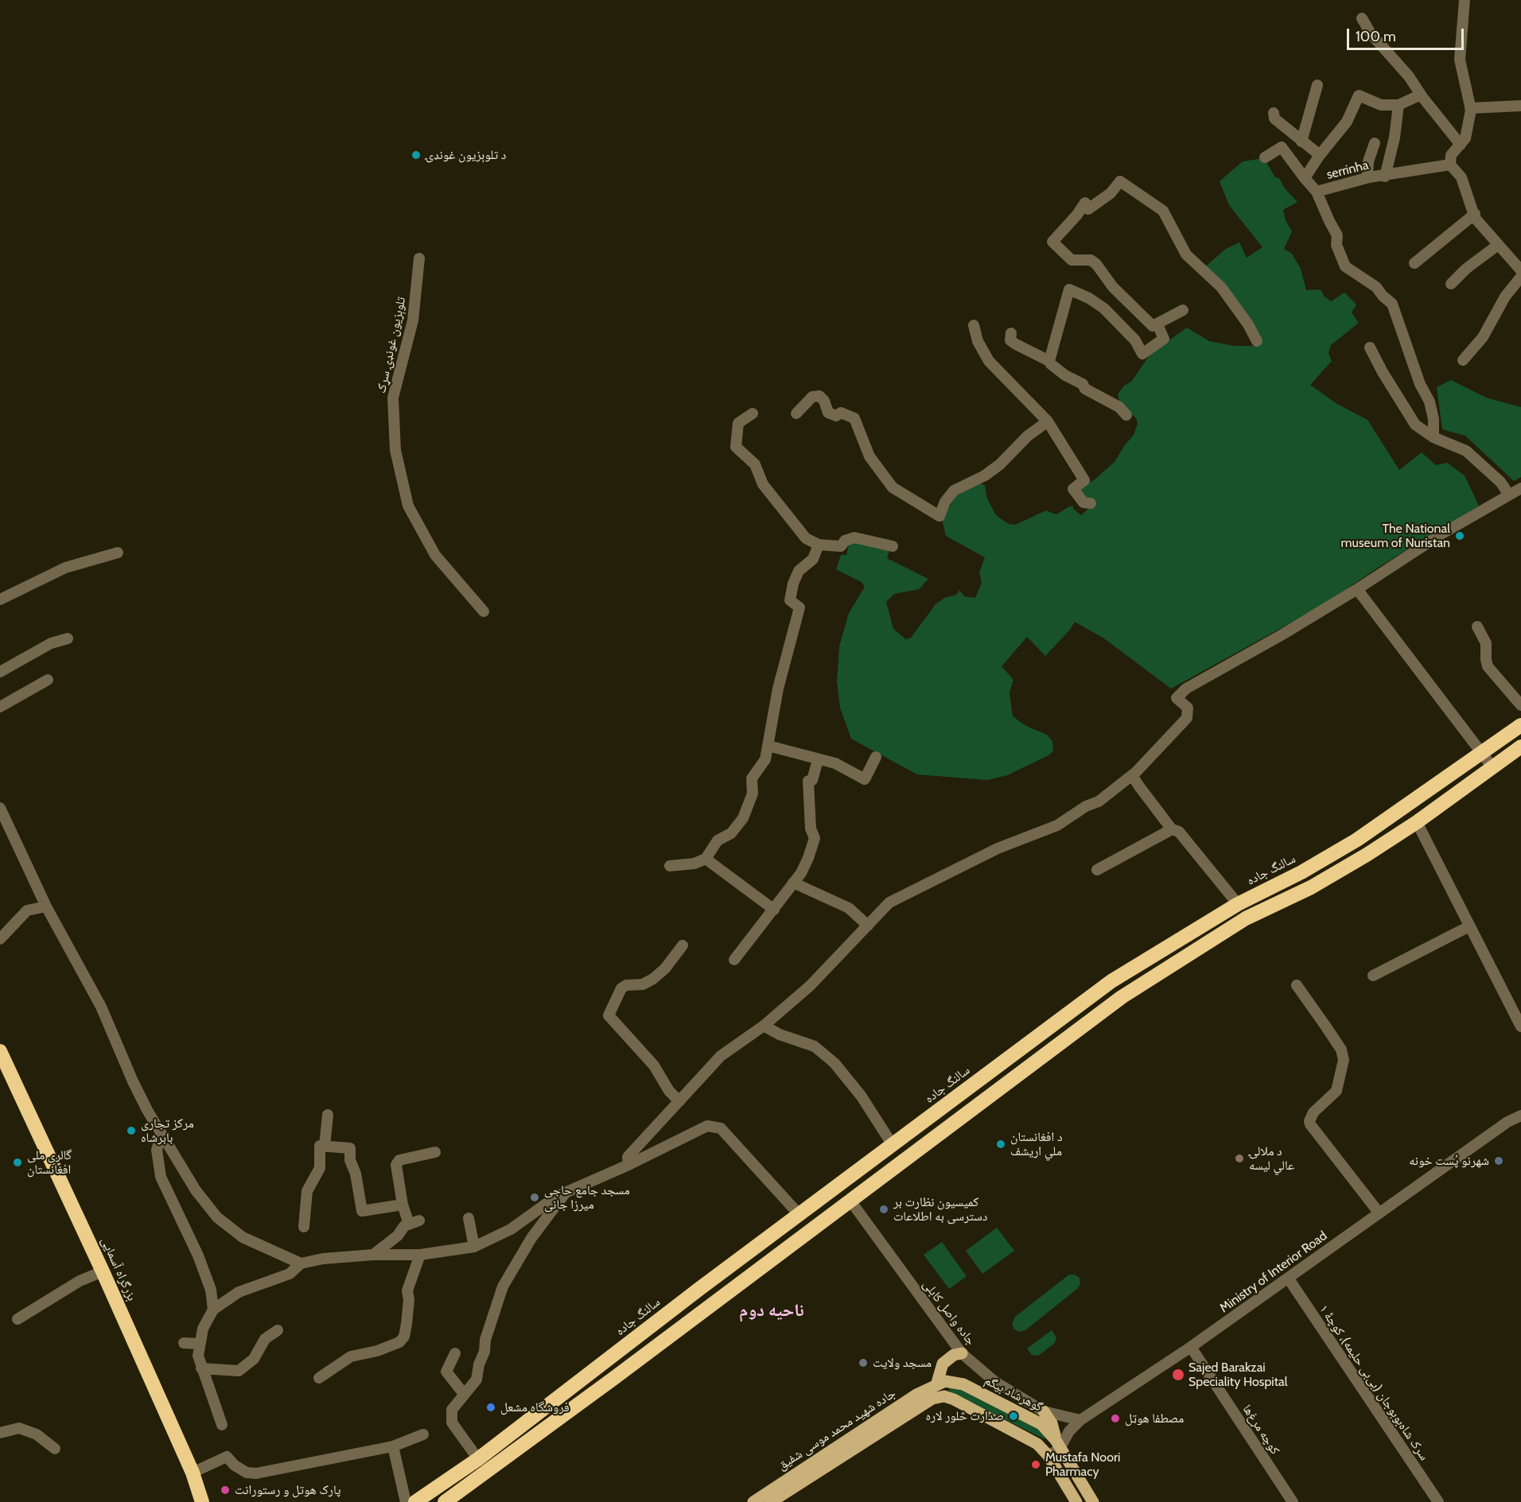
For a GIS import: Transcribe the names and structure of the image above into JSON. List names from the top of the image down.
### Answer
{
  "streets": {
    "highway": ["سالنگ جاده", "بزرگراه آسمایی"],
    "main road": ["گوهرشاد بیگم", "جاده شهید محمد موسی شفیق"],
    "street": [
      "serrinha",
      "تلوېزيون غونډۍ سړک",
      "Ministry of Interior Road",
      "جاده واصل کابلی",
      "سرک شاه‌بوبوجان (بی‌بی حلیمه)، کوچۀ ۱",
      "کوچه مرغ‌ها"
    ]
  },
  "crossings": [
    ["Ministry of Interior Road", "جاده واصل کابلی"],
    ["Ministry of Interior Road", "سرک شاه‌بوبوجان (بی‌بی حلیمه)، کوچۀ ۱"],
    ["Ministry of Interior Road", "گوهرشاد بیگم"],
    ["Ministry of Interior Road", "جاده شهید محمد موسی شفیق"],
    ["Ministry of Interior Road", "کوچه مرغ‌ها"],
    ["گوهرشاد بیگم", "جاده شهید محمد موسی شفیق"]
  ],
  "districts": ["ناحیه دوم"],
  "places": [
    "د تلوېزیون غونډۍ",
    "The National museum of Nuristan",
    "مرکز تجاری بابرشاه",
    "د افغانستان ملي اریشف",
    "د ملالۍ عالي لیسه",
    "شهرنو پُست خونه",
    "گالری ملی افغانستان",
    "مسجد جامع حاجی میرزا جانی",
    "کمیسیون نظارت بر دسترسی به اطلاعات",
    "مسجد ولایت",
    "Sajed Barakzai Speciality Hospital",
    "فروشگاه مشعل",
    "صدارت څلور لاره",
    "مصطفا هوټل",
    "Mustafa Noori Pharmacy",
    "پارک هوتل و رستورانت"
  ],
  "scale_bar": "100 m"
}
